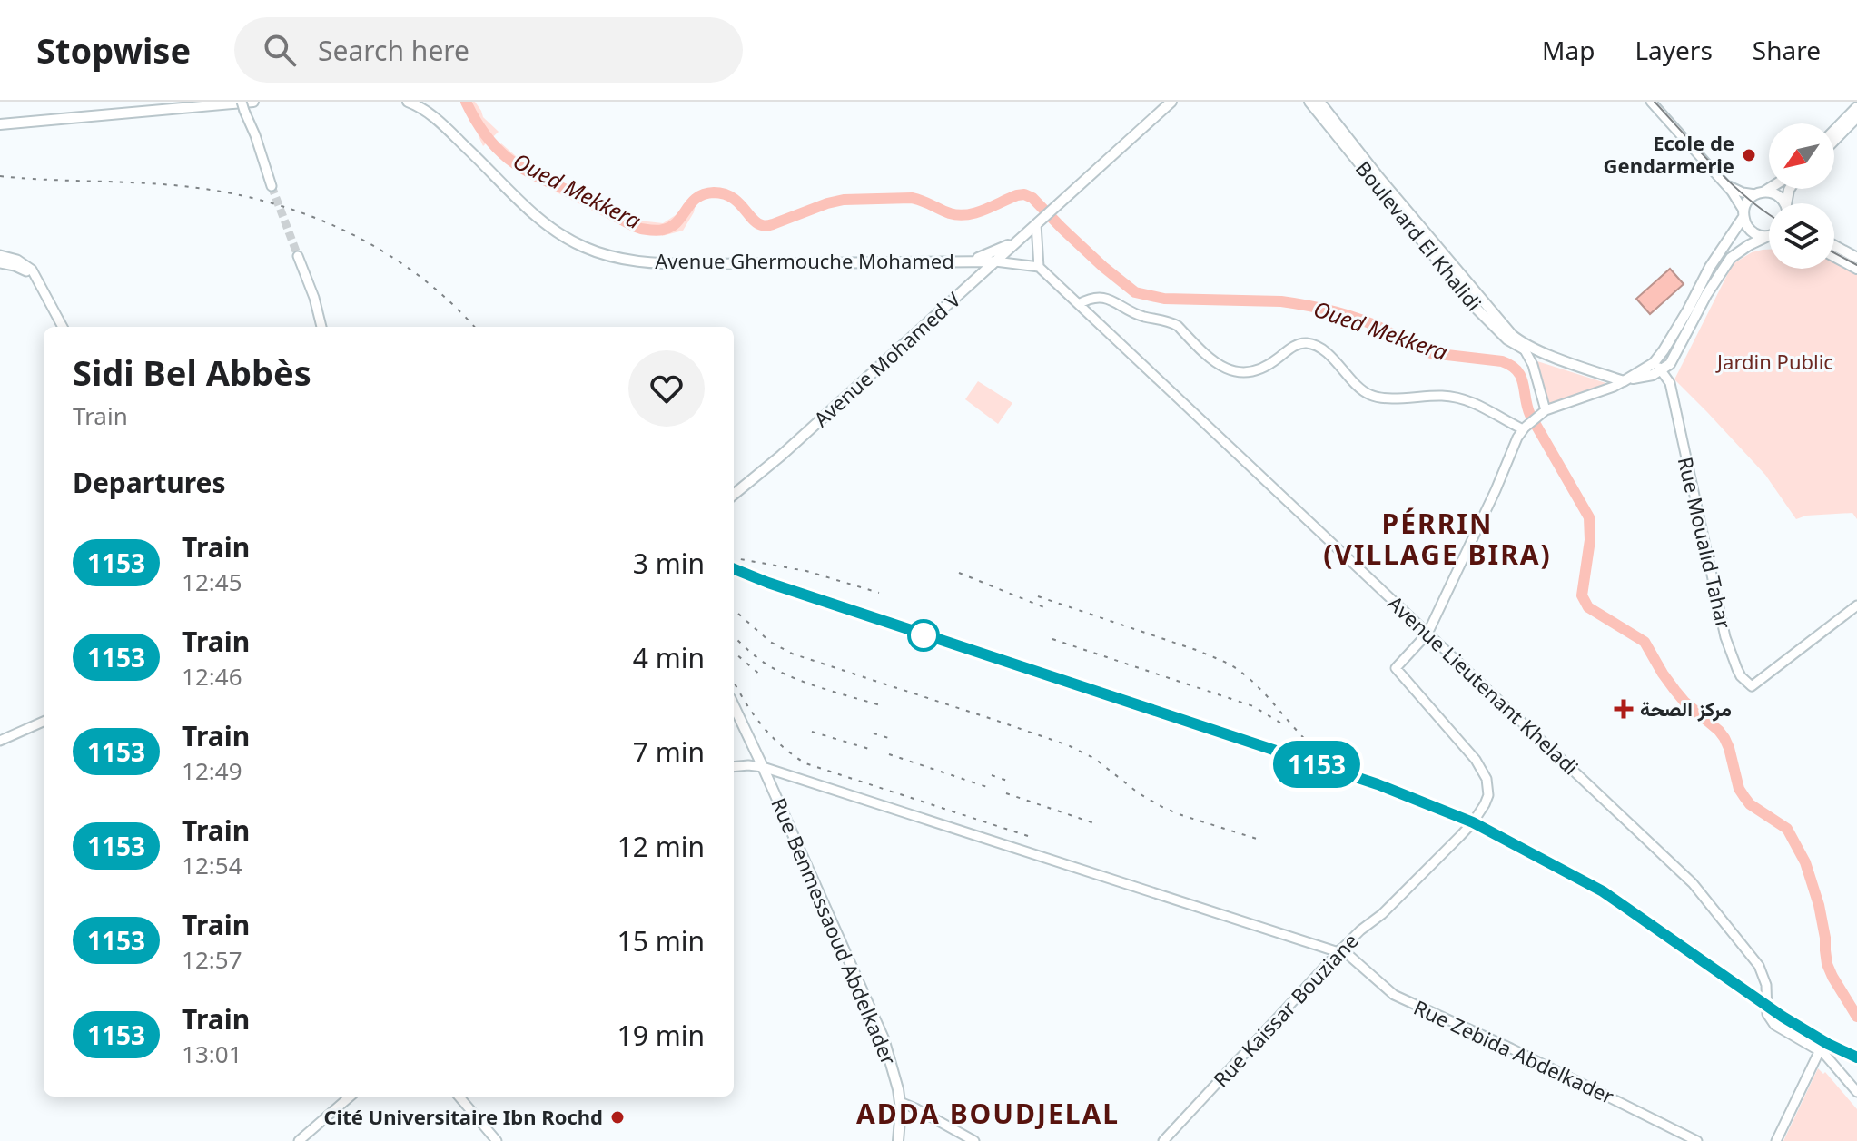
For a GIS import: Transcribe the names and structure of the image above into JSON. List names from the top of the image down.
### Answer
{
  "streets": {
    "main road": [
      "Boulevard El Khalidi",
      "Avenue Ghermouche Mohamed",
      "Avenue Mohamed V",
      "Rue Benmessaoud Abdelkader"
    ],
    "street": [
      "Rue Moualid Tahar",
      "Avenue Lieutenant Kheladi",
      "Rue Kaissar Bouziane",
      "Rue Zebida Abdelkader"
    ]
  },
  "crossings": [
    ["Avenue Ghermouche Mohamed", "Avenue Mohamed V"],
    ["Avenue Lieutenant Kheladi", "Rue Kaissar Bouziane"],
    ["Rue Kaissar Bouziane", "Rue Zebida Abdelkader"]
  ],
  "districts": ["PÉRRIN (VILLAGE BIRA)", "ADDA BOUDJELAL"],
  "water": ["Oued Mekkera"],
  "parks": ["Jardin Public"],
  "places": {
    "other": ["Ecole de Gendarmerie", "Cité Universitaire Ibn Rochd"],
    "health": ["مركز الصحة"]
  },
  "north": "bottom left",
  "page": {
    "header": "Stopwise",
    "search": "Search here",
    "nav": ["Map", "Layers", "Share"],
    "on_map": "1153",
    "heading": [
      ["Sidi Bel Abbès", "Train"],
      "Departures"
    ],
    "list": [
      {
        "mark": "1153",
        "name": "Train",
        "note": "12:45",
        "value": "3 min"
      },
      {
        "mark": "1153",
        "name": "Train",
        "note": "12:46",
        "value": "4 min"
      },
      {
        "mark": "1153",
        "name": "Train",
        "note": "12:49",
        "value": "7 min"
      },
      {
        "mark": "1153",
        "name": "Train",
        "note": "12:54",
        "value": "12 min"
      },
      {
        "mark": "1153",
        "name": "Train",
        "note": "12:57",
        "value": "15 min"
      },
      {
        "mark": "1153",
        "name": "Train",
        "note": "13:01",
        "value": "19 min"
      }
    ]
  }
}
